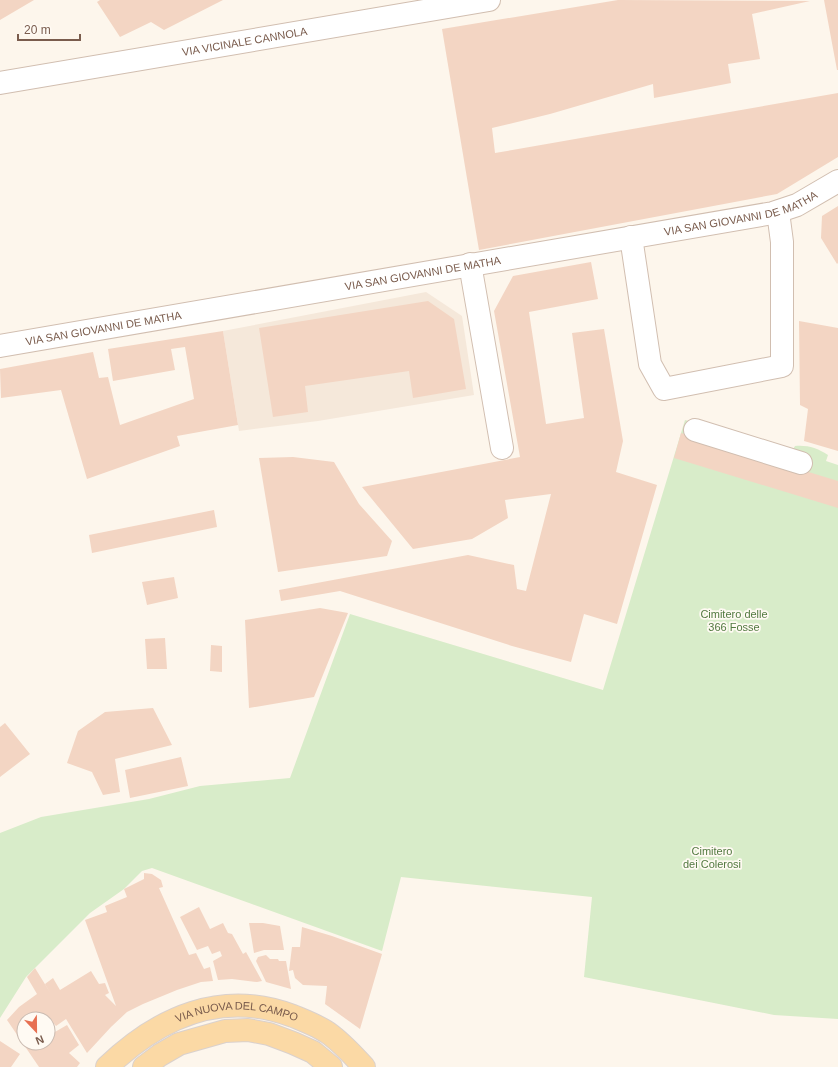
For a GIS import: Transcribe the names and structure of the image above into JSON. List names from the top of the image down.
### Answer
{
  "streets": {
    "main road": ["VIA NUOVA DEL CAMPO"],
    "street": ["VIA VICINALE CANNOLA", "VIA SAN GIOVANNI DE MATHA"]
  },
  "parks": ["Cimitero delle 366 Fosse", "Cimitero dei Colerosi"],
  "scale_bar": "20 m",
  "north": "bottom"
}
